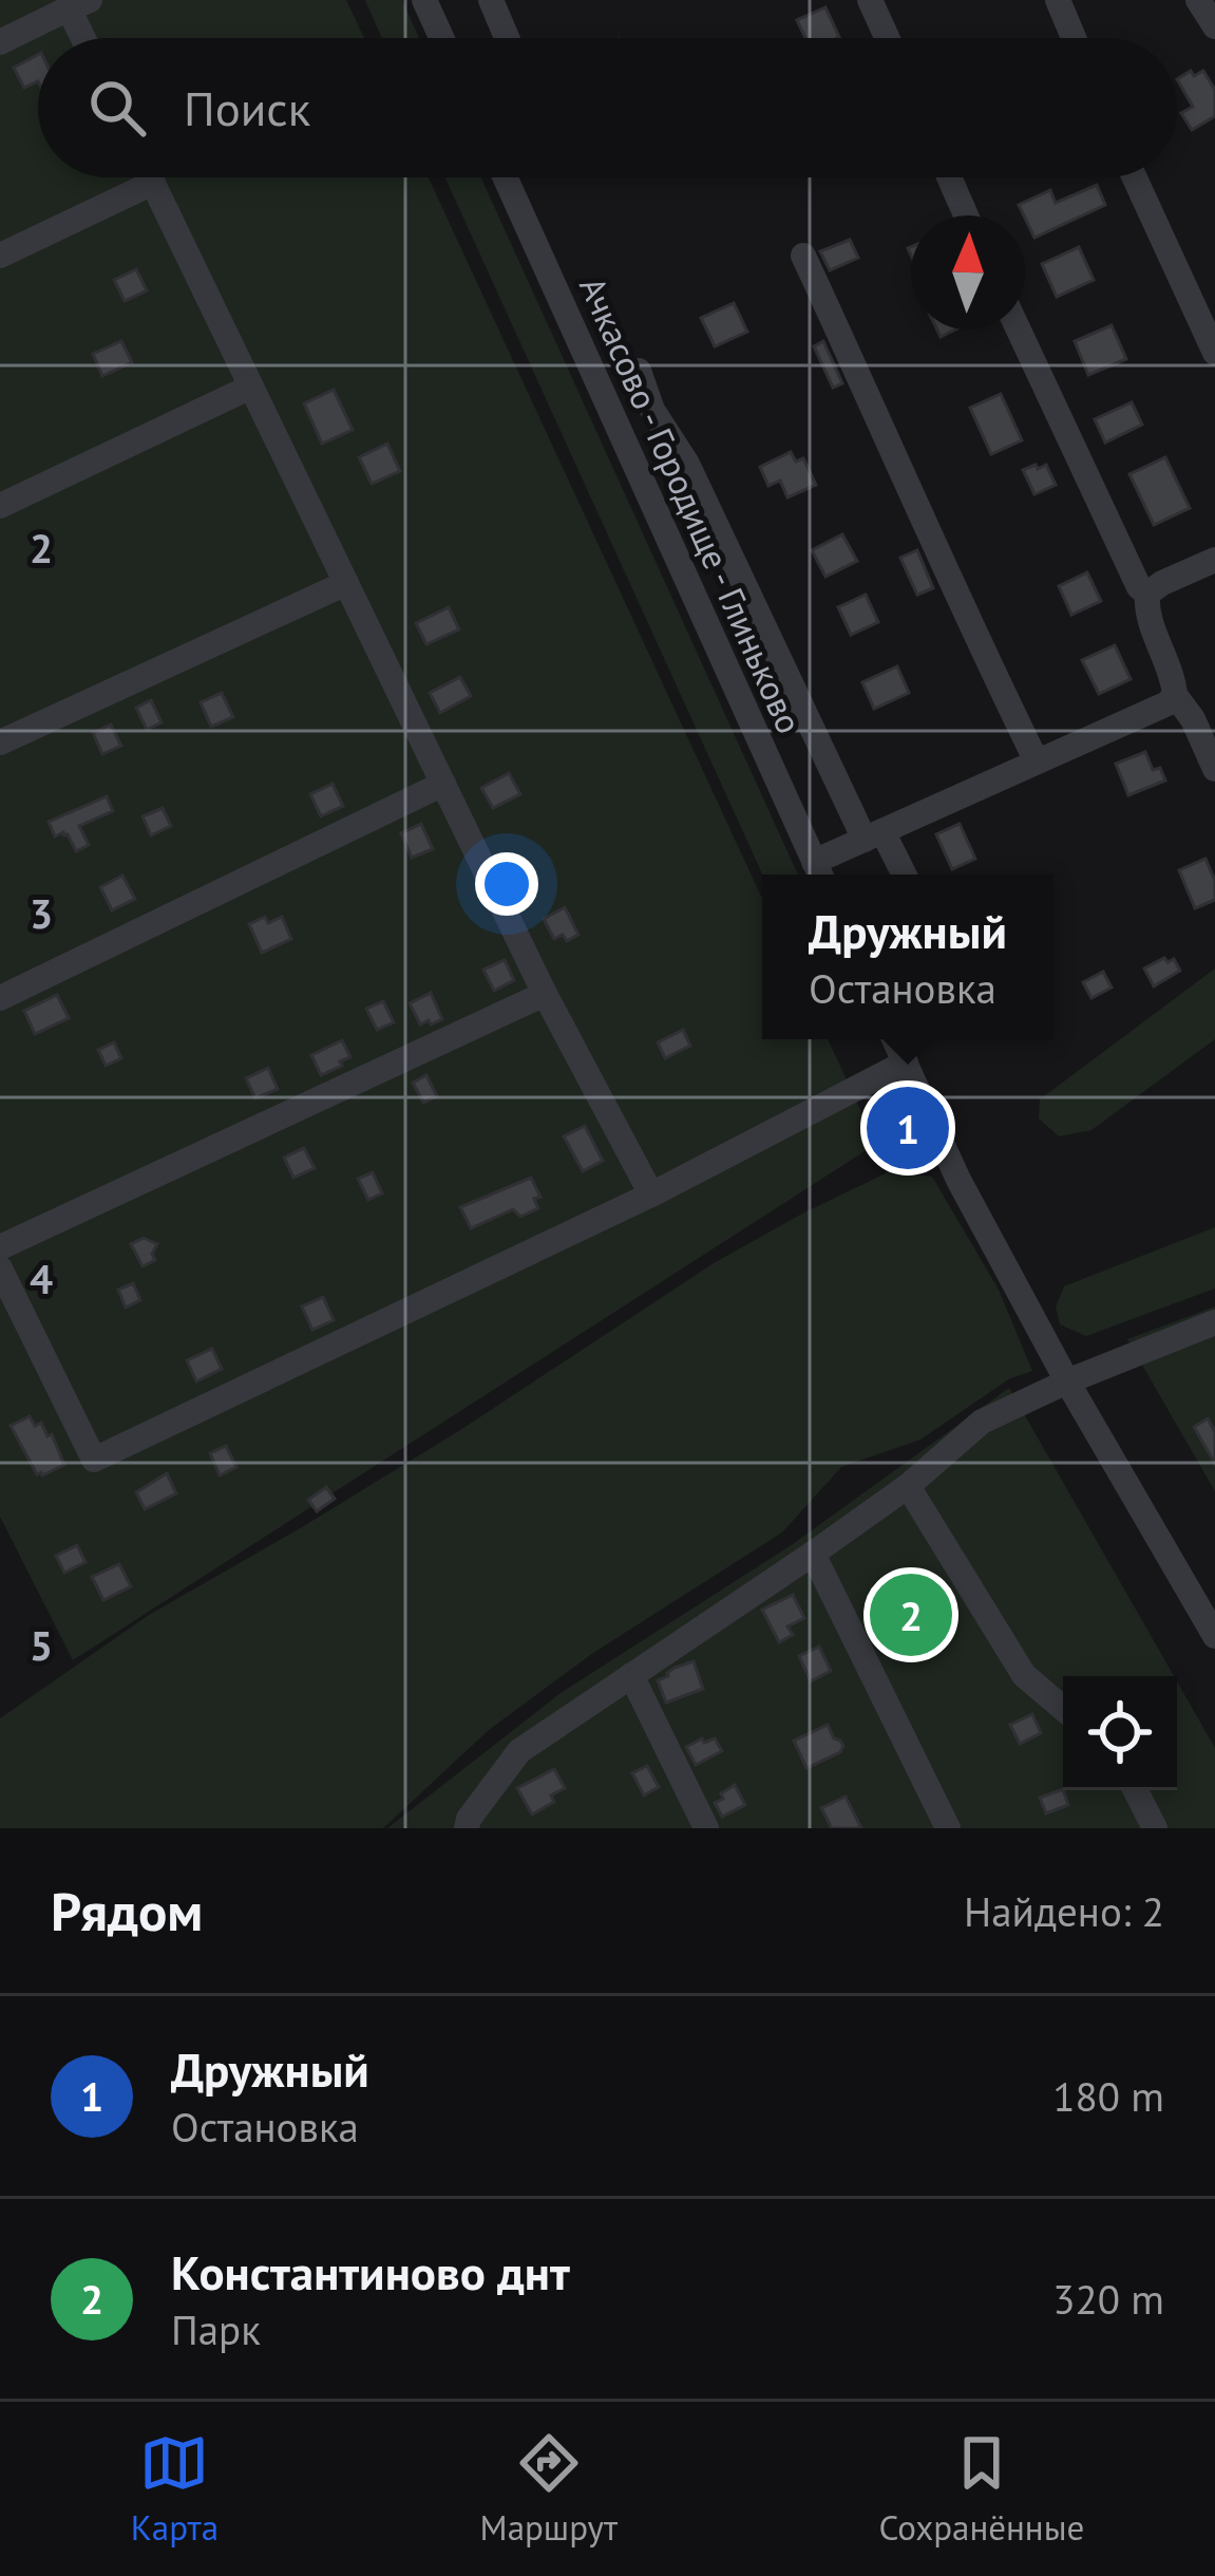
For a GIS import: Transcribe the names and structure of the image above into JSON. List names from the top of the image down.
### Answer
{
  "streets": {
    "street": ["Ачкасово - Городище - Глиньково"]
  },
  "north": "top",
  "page": {
    "search": "Поиск",
    "popup": ["Дружный", "Остановка"],
    "pins": ["1", "2"],
    "heading": ["Рядом", "Найдено: 2"],
    "list": [
      {
        "mark": "1",
        "name": "Дружный",
        "note": "Остановка",
        "value": "180 m"
      },
      {
        "mark": "2",
        "name": "Константиново днт",
        "note": "Парк",
        "value": "320 m"
      }
    ],
    "nav": ["Карта", "Маршрут", "Сохранённые"]
  },
  "grid": {
    "rows": [
      "2",
      "3",
      "4",
      "5"
    ]
  }
}
